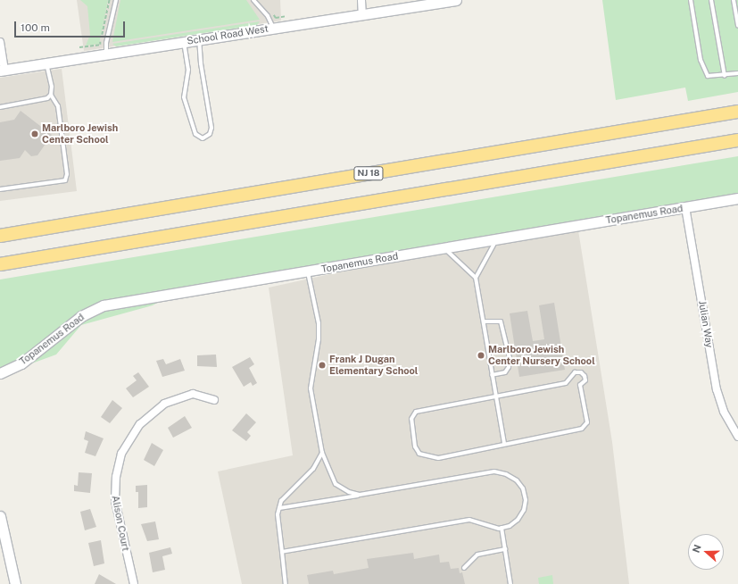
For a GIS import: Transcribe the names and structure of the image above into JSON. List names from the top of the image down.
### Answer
{
  "streets": {
    "highway": ["NJ 18"],
    "street": [
      "School Road West",
      "Topanemus Road",
      "Julian Way",
      "Alison Court"
    ]
  },
  "crossings": [
    ["Topanemus Road", "Julian Way"]
  ],
  "places": ["Marlboro Jewish Center School", "Marlboro Jewish Center Nursery School", "Frank J Dugan Elementary School"],
  "scale_bar": "100 m",
  "north": "left"
}
